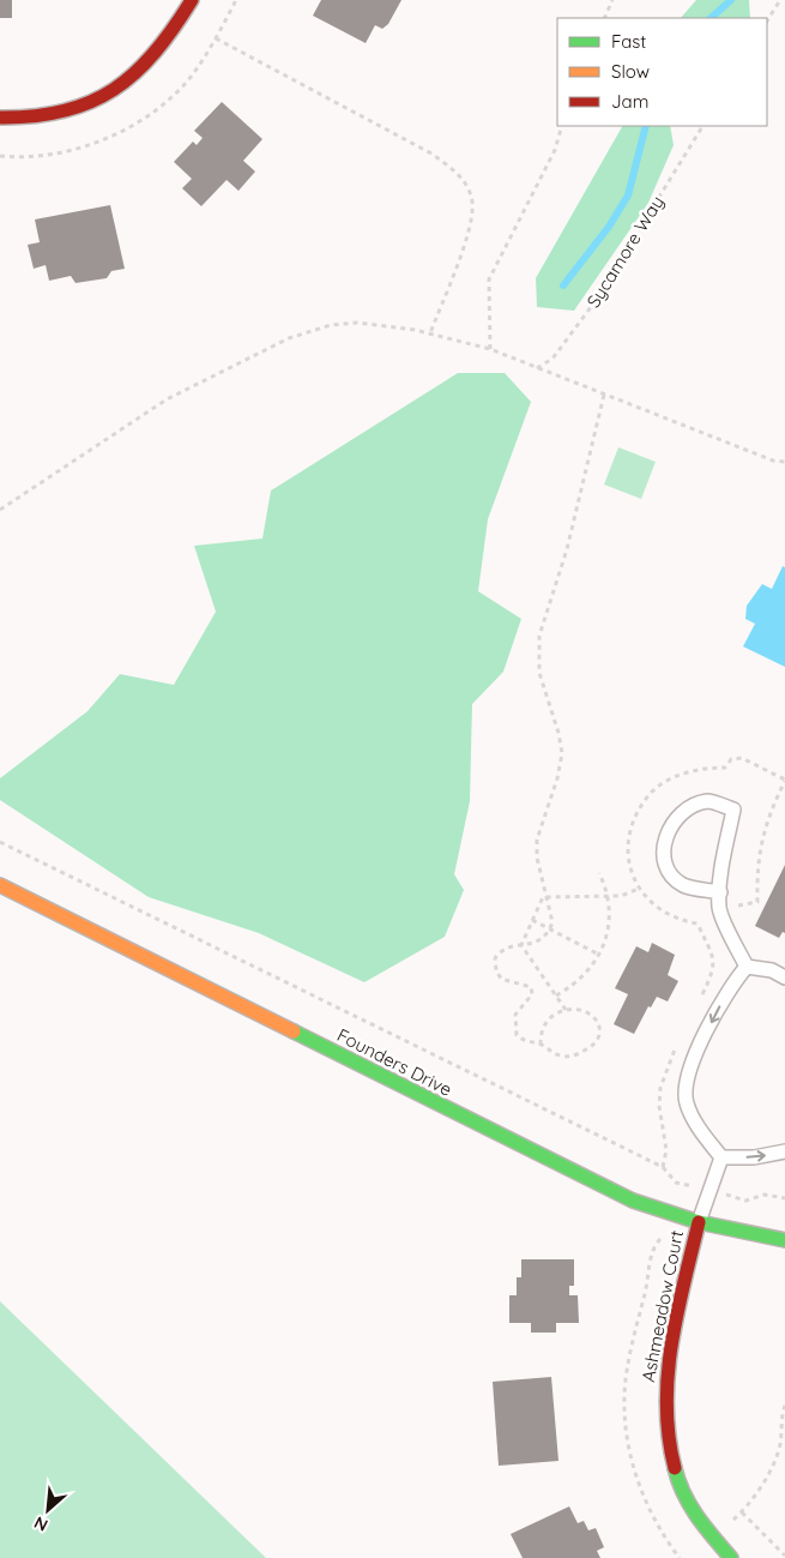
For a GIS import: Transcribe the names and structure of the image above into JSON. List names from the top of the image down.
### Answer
{
  "streets": {
    "street": ["Founders Drive", "Ashmeadow Court"],
    "path": ["Sycamore Way"]
  },
  "crossings": [
    ["Founders Drive", "Ashmeadow Court"]
  ],
  "legend": ["Fast", "Slow", "Jam"],
  "north": "bottom left"
}
